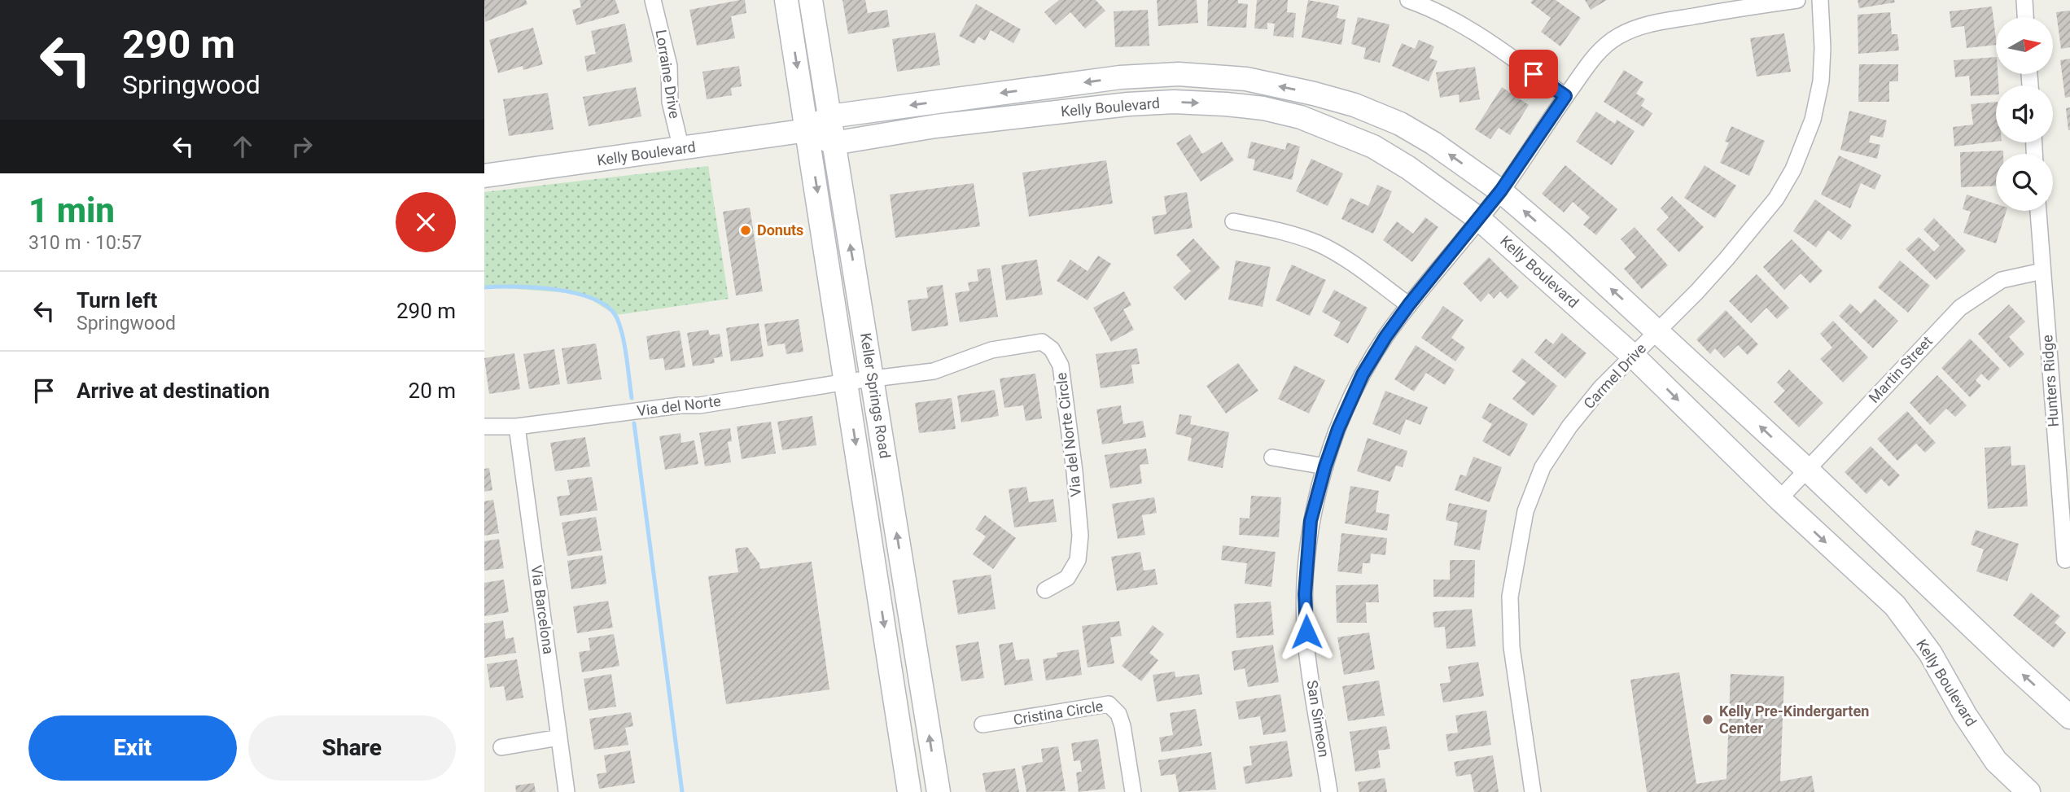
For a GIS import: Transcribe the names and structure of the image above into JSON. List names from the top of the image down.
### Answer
{
  "streets": {
    "main road": ["Kelly Boulevard", "Keller Springs Road"],
    "street": [
      "Lorraine Drive",
      "Martin Street",
      "Carmel Drive",
      "Hunters Ridge",
      "Via del Norte",
      "Via del Norte Circle",
      "Via Barcelona",
      "Cristina Circle",
      "San Simeon"
    ]
  },
  "crossings": [
    ["Lorraine Drive", "Kelly Boulevard"],
    ["Kelly Boulevard", "Martin Street"],
    ["Kelly Boulevard", "Carmel Drive"],
    ["Kelly Boulevard", "Keller Springs Road"],
    ["Kelly Boulevard", "San Simeon"],
    ["Martin Street", "Hunters Ridge"],
    ["Keller Springs Road", "Via del Norte"],
    ["Keller Springs Road", "Via del Norte Circle"],
    ["Via del Norte", "Via del Norte Circle"],
    ["Via del Norte", "Via Barcelona"]
  ],
  "places": ["Donuts", "Kelly Pre-Kindergarten Center"],
  "north": "right",
  "page": {
    "turn": ["290 m", "Springwood"],
    "heading": ["1 min", "310 m · 10:57"],
    "list": [
      {
        "name": "Turn left",
        "note": "Springwood",
        "value": "290 m"
      },
      {
        "name": "Arrive at destination",
        "value": "20 m"
      }
    ],
    "buttons": ["Exit", "Share"]
  }
}
